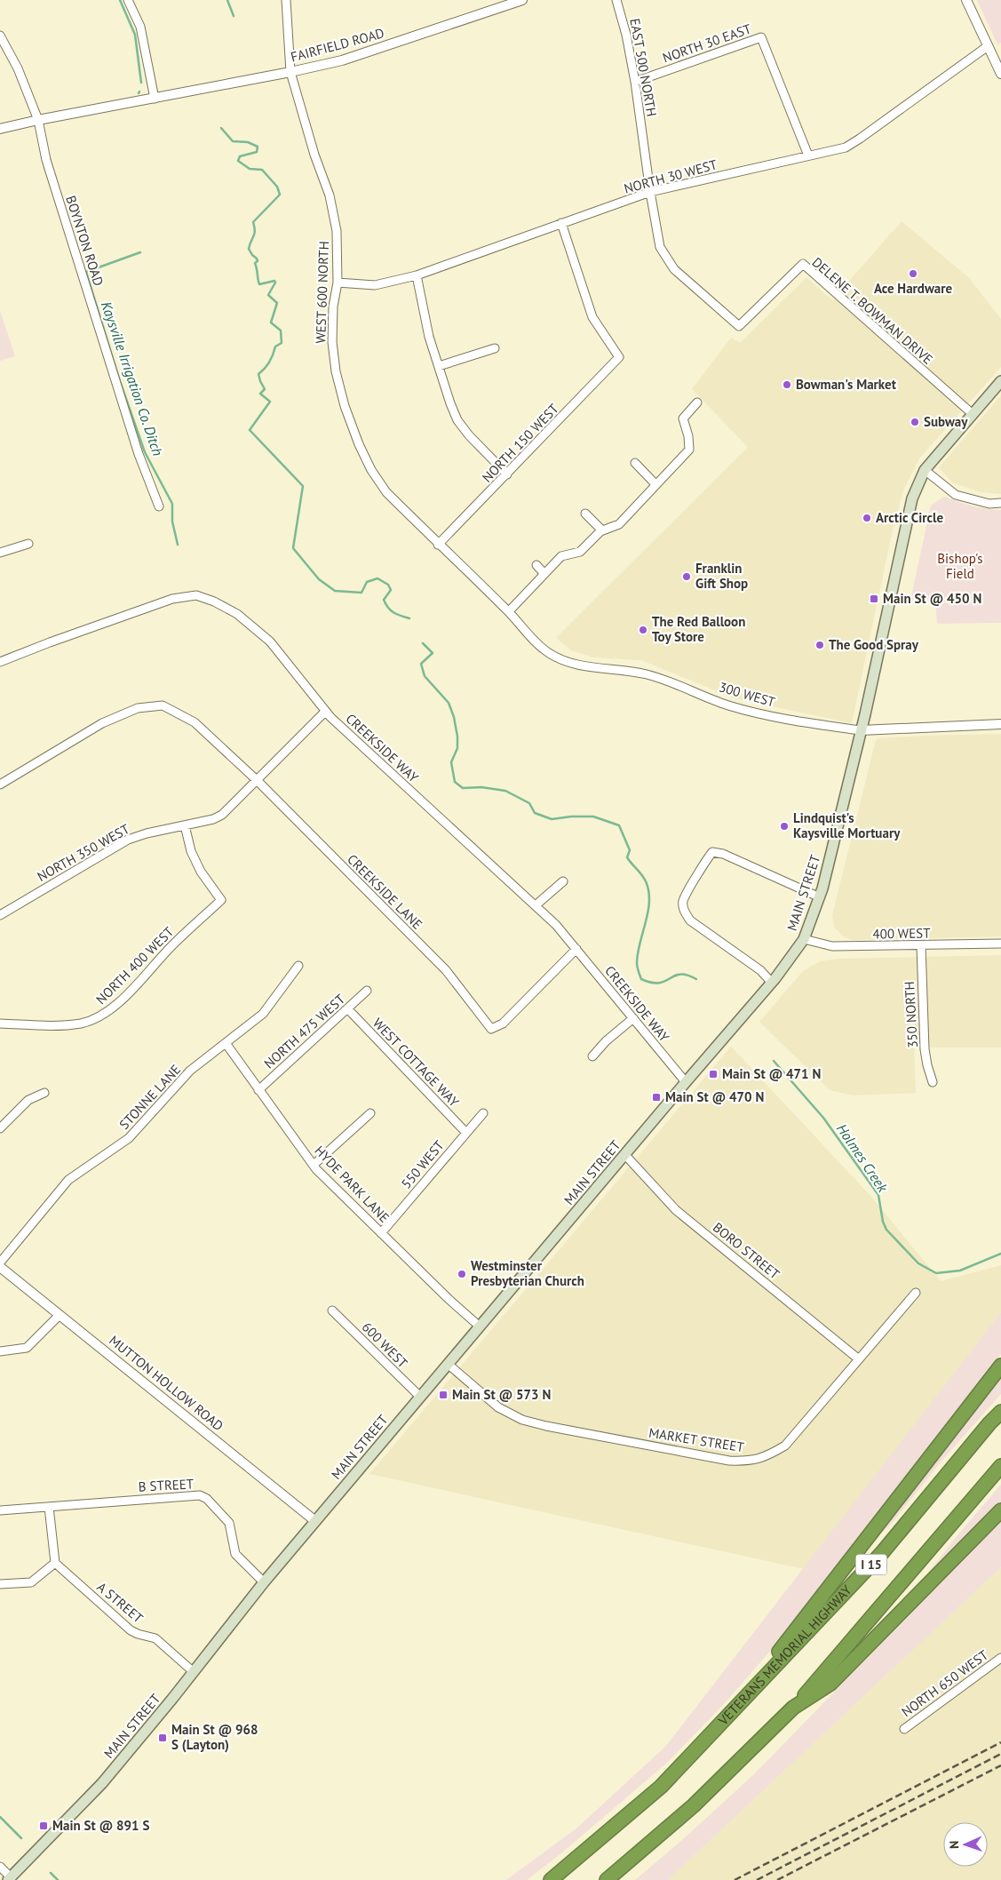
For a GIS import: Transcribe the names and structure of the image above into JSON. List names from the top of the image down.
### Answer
{
  "streets": {
    "highway": ["I 15", "VETERANS MEMORIAL HIGHWAY"],
    "main road": ["MAIN STREET"],
    "street": [
      "NORTH 30 EAST",
      "FAIRFIELD ROAD",
      "EAST 500 NORTH",
      "NORTH 30 WEST",
      "BOYNTON ROAD",
      "WEST 600 NORTH",
      "DELENE T. BOWMAN DRIVE",
      "NORTH 150 WEST",
      "300 WEST",
      "CREEKSIDE WAY",
      "NORTH 350 WEST",
      "CREEKSIDE LANE",
      "400 WEST",
      "NORTH 400 WEST",
      "350 NORTH",
      "NORTH 475 WEST",
      "WEST COTTAGE WAY",
      "STONNE LANE",
      "550 WEST",
      "HYDE PARK LANE",
      "BORO STREET",
      "600 WEST",
      "MUTTON HOLLOW ROAD",
      "MARKET STREET",
      "B STREET",
      "A STREET",
      "NORTH 650 WEST"
    ]
  },
  "crossings": [
    ["NORTH 30 EAST", "EAST 500 NORTH"],
    ["NORTH 30 EAST", "NORTH 30 WEST"],
    ["FAIRFIELD ROAD", "BOYNTON ROAD"],
    ["FAIRFIELD ROAD", "WEST 600 NORTH"],
    ["EAST 500 NORTH", "NORTH 30 WEST"],
    ["EAST 500 NORTH", "DELENE T. BOWMAN DRIVE"],
    ["NORTH 30 WEST", "WEST 600 NORTH"],
    ["NORTH 30 WEST", "NORTH 150 WEST"],
    ["WEST 600 NORTH", "NORTH 150 WEST"],
    ["WEST 600 NORTH", "300 WEST"],
    ["DELENE T. BOWMAN DRIVE", "MAIN STREET"],
    ["300 WEST", "MAIN STREET"],
    ["CREEKSIDE WAY", "NORTH 350 WEST"],
    ["CREEKSIDE WAY", "CREEKSIDE LANE"],
    ["CREEKSIDE WAY", "MAIN STREET"],
    ["NORTH 350 WEST", "CREEKSIDE LANE"],
    ["NORTH 350 WEST", "NORTH 400 WEST"],
    ["MAIN STREET", "400 WEST"],
    ["MAIN STREET", "HYDE PARK LANE"],
    ["MAIN STREET", "BORO STREET"],
    ["MAIN STREET", "600 WEST"],
    ["MAIN STREET", "MUTTON HOLLOW ROAD"],
    ["MAIN STREET", "MARKET STREET"],
    ["MAIN STREET", "B STREET"],
    ["MAIN STREET", "A STREET"],
    ["400 WEST", "350 NORTH"],
    ["NORTH 475 WEST", "WEST COTTAGE WAY"],
    ["NORTH 475 WEST", "HYDE PARK LANE"],
    ["WEST COTTAGE WAY", "550 WEST"],
    ["STONNE LANE", "HYDE PARK LANE"],
    ["550 WEST", "HYDE PARK LANE"],
    ["BORO STREET", "MARKET STREET"]
  ],
  "water": ["Kaysville Irrigation Co. Ditch", "Holmes Creek"],
  "parks": ["Bishop's Field"],
  "places": {
    "other": [
      "Ace Hardware",
      "Bowman's Market",
      "Subway",
      "Arctic Circle",
      "Franklin Gift Shop",
      "The Red Balloon Toy Store",
      "The Good Spray",
      "Lindquist's Kaysville Mortuary",
      "Westminster Presbyterian Church"
    ],
    "transit": [
      "Main St @ 450 N",
      "Main St @ 471 N",
      "Main St @ 470 N",
      "Main St @ 573 N",
      "Main St @ 968 S (Layton)",
      "Main St @ 891 S"
    ]
  },
  "north": "left"
}
